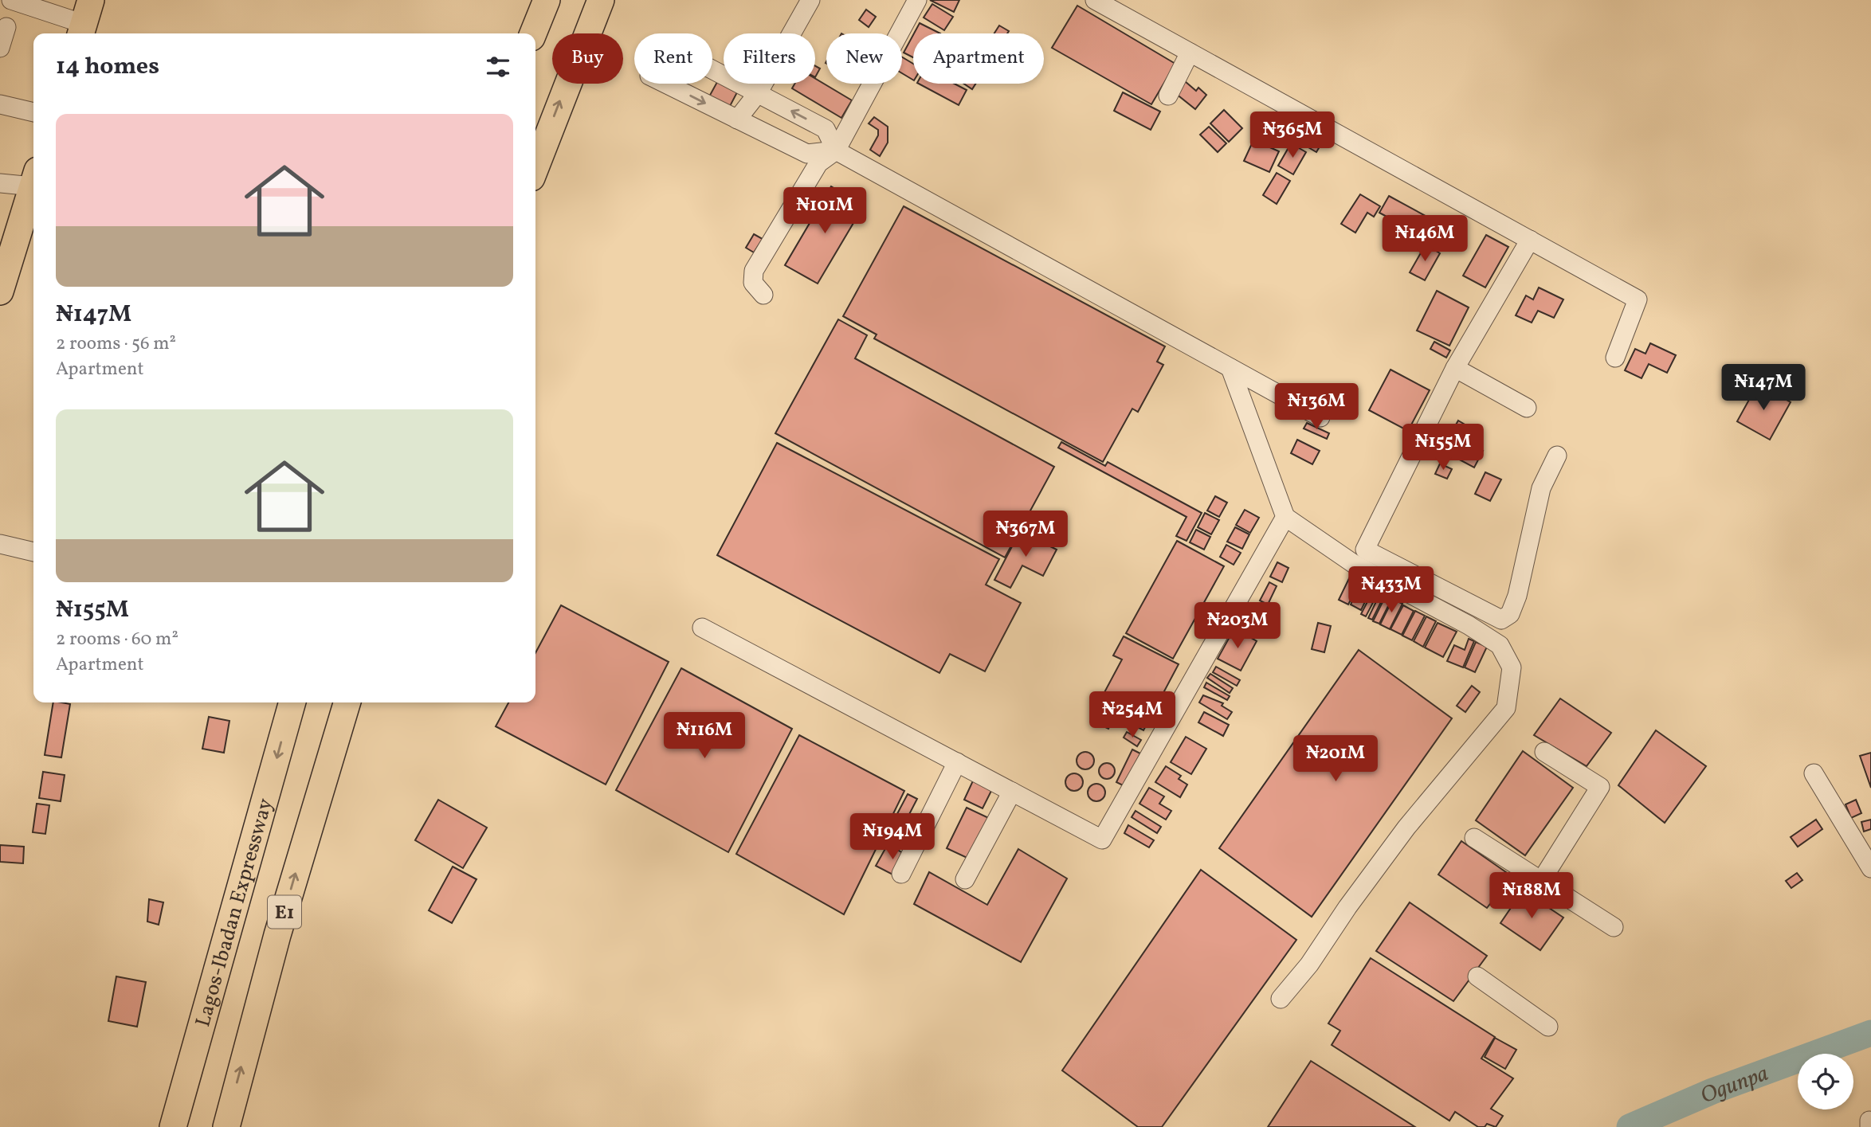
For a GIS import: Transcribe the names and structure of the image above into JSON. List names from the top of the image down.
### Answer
{
  "streets": {
    "highway": ["E1", "Lagos-Ibadan Expressway"]
  },
  "water": ["Ogunpa"],
  "page": {
    "chip": [
      "Buy",
      "Rent",
      "Filters",
      "New",
      "Apartment"
    ],
    "heading": "14 homes",
    "list": [
      {
        "name": "₦147M",
        "note": "2 rooms · 56 m² · Apartment"
      },
      {
        "name": "₦155M",
        "note": "2 rooms · 60 m² · Apartment"
      }
    ],
    "price": [
      "₦365M",
      "₦101M",
      "₦146M",
      "₦147M",
      "₦136M",
      "₦155M",
      "₦367M",
      "₦433M",
      "₦203M",
      "₦254M",
      "₦116M",
      "₦201M",
      "₦194M",
      "₦188M"
    ]
  }
}
